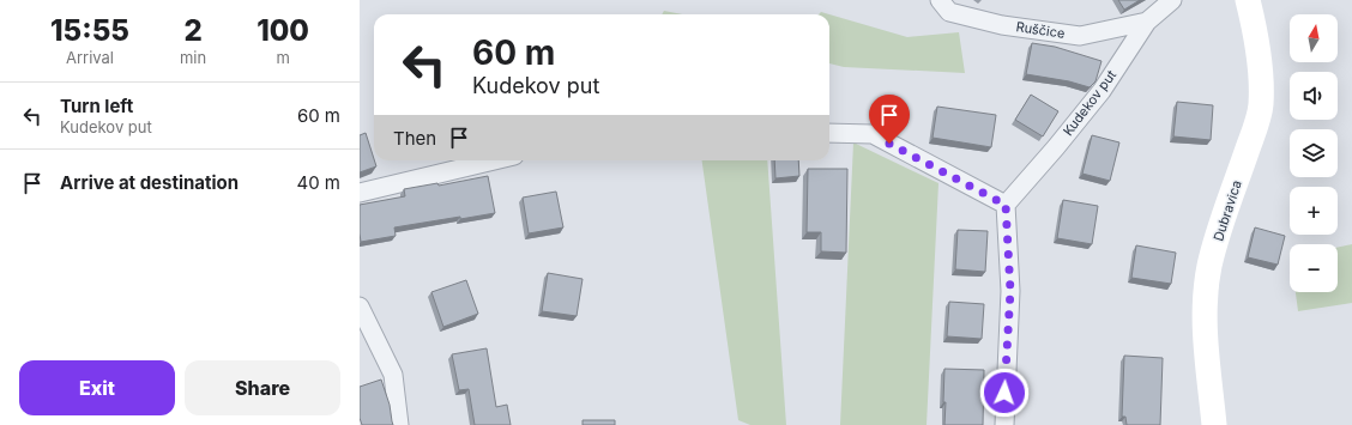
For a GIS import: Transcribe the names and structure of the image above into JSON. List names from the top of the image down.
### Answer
{
  "streets": {
    "street": ["Ruščice", "Kudekov put", "Dubravica"]
  },
  "crossings": [
    ["Ruščice", "Kudekov put"]
  ],
  "north": "top",
  "page": {
    "eta": [
      "15:55",
      "Arrival",
      "2",
      "min",
      "100",
      "m"
    ],
    "map_buttons": ["+", "−"],
    "turn": ["60 m", "Kudekov put"],
    "list": [
      {
        "name": "Turn left",
        "note": "Kudekov put",
        "value": "60 m"
      },
      {
        "name": "Arrive at destination",
        "value": "40 m"
      }
    ],
    "then": "Then",
    "buttons": ["Exit", "Share"]
  }
}
